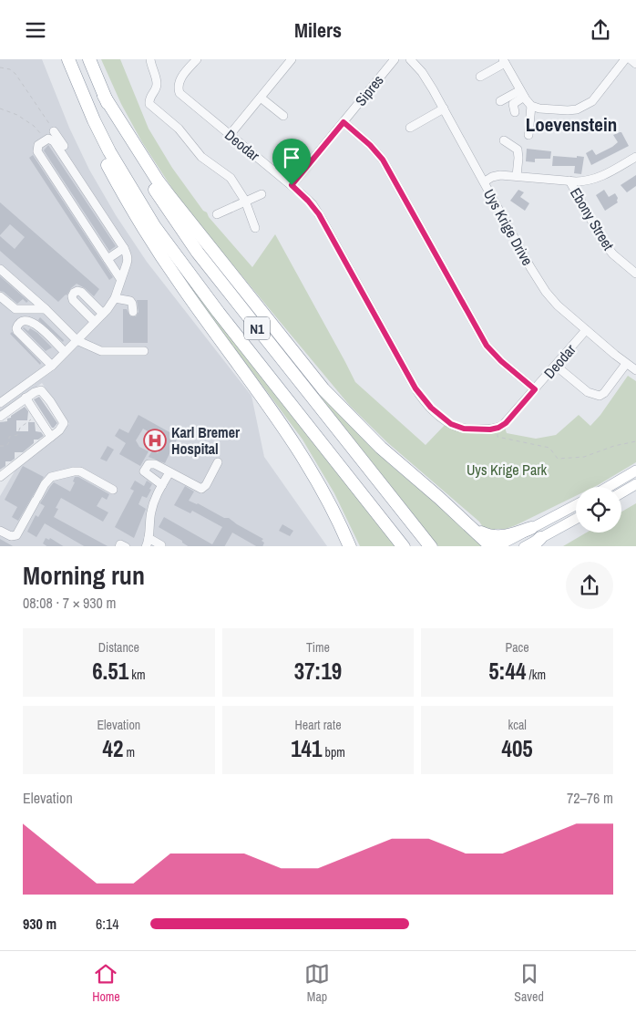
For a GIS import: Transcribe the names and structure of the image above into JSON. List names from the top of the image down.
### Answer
{
  "streets": {
    "highway": ["N1"],
    "street": [
      "Sipres",
      "Deodar",
      "Ebony Street",
      "Uys Krige Drive"
    ]
  },
  "crossings": [
    ["Sipres", "Deodar"],
    ["Deodar", "Uys Krige Drive"]
  ],
  "districts": ["Loevenstein"],
  "parks": ["Uys Krige Park"],
  "places": {
    "hospital": ["Karl Bremer Hospital"]
  },
  "page": {
    "header": "Milers",
    "heading": ["Morning run", "08:08 · 7 × 930 m"],
    "stats": [
      ["Distance", "6.51 km"],
      ["Time", "37:19"],
      ["Pace", "5:44 /km"],
      ["Elevation", "42 m"],
      ["Heart rate", "141 bpm"],
      ["kcal", "405"]
    ],
    "chart": ["Elevation", "72–76 m"],
    "list": [
      {
        "name": "930 m",
        "note": "6:14"
      }
    ],
    "tabs": ["Home", "Map", "Saved"]
  }
}
